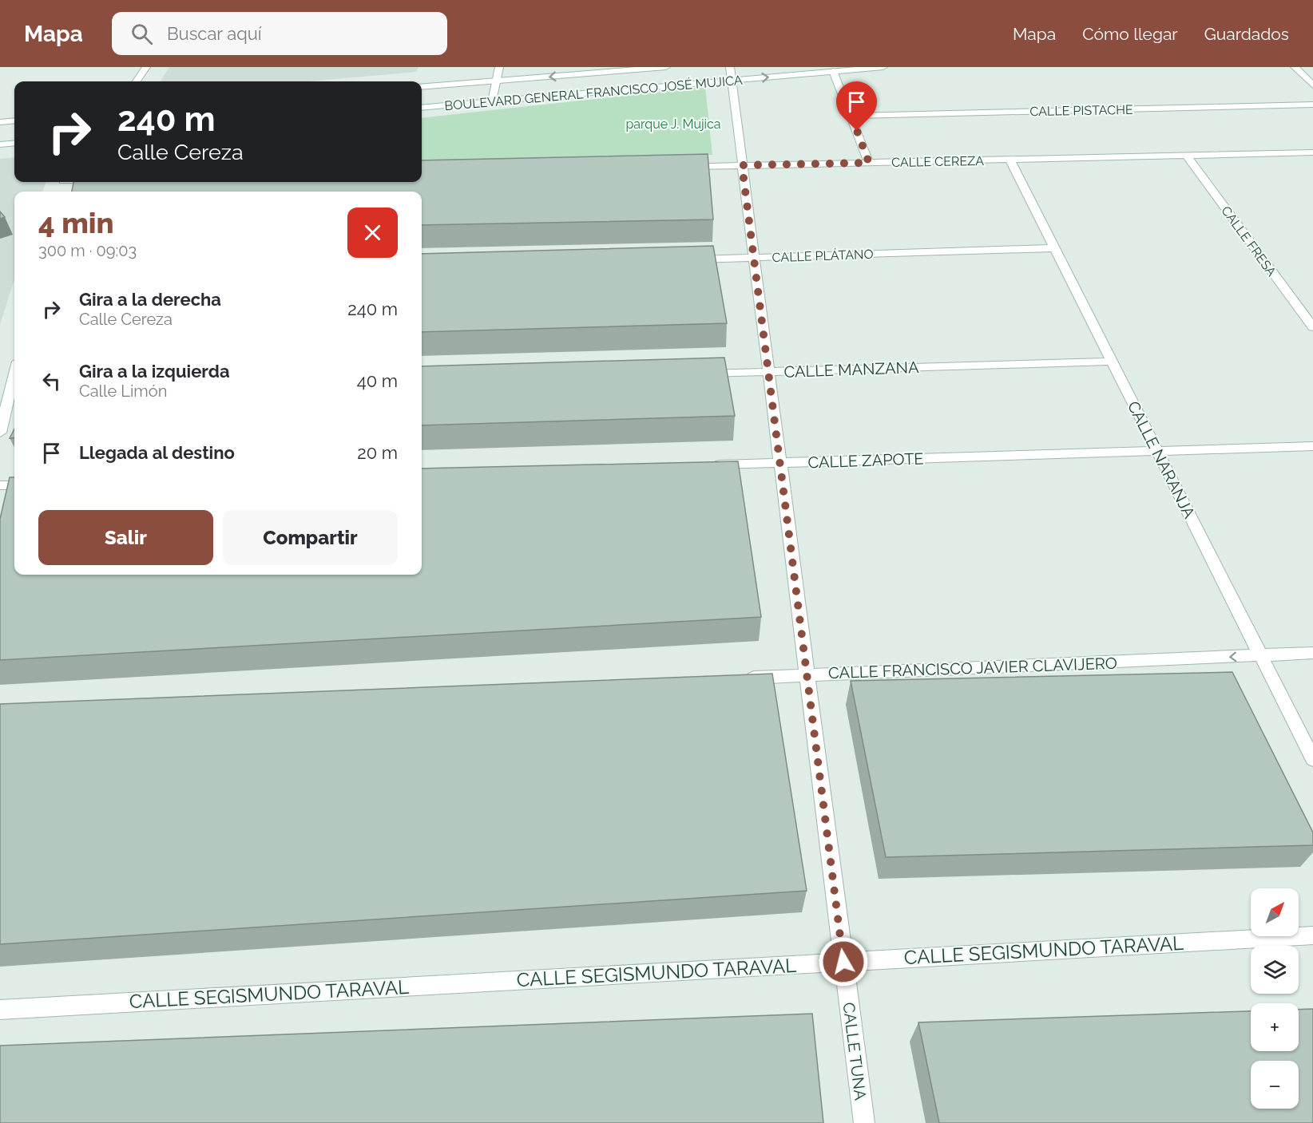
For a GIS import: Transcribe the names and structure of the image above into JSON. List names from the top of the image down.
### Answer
{
  "streets": {
    "street": [
      "BOULEVARD GENERAL FRANCISCO JOSÉ MUJICA",
      "CALLE PISTACHE",
      "CALLE CEREZA",
      "CALLE FRESA",
      "CALLE PLÁTANO",
      "CALLE MANZANA",
      "CALLE NARANJA",
      "CALLE ZAPOTE",
      "CALLE FRANCISCO JAVIER CLAVIJERO",
      "CALLE SEGISMUNDO TARAVAL",
      "CALLE TUNA"
    ]
  },
  "crossings": [
    ["BOULEVARD GENERAL FRANCISCO JOSÉ MUJICA", "CALLE TUNA"],
    ["CALLE CEREZA", "CALLE FRESA"],
    ["CALLE CEREZA", "CALLE NARANJA"],
    ["CALLE CEREZA", "CALLE TUNA"],
    ["CALLE PLÁTANO", "CALLE NARANJA"],
    ["CALLE PLÁTANO", "CALLE TUNA"],
    ["CALLE MANZANA", "CALLE NARANJA"],
    ["CALLE MANZANA", "CALLE TUNA"],
    ["CALLE NARANJA", "CALLE ZAPOTE"],
    ["CALLE NARANJA", "CALLE FRANCISCO JAVIER CLAVIJERO"],
    ["CALLE ZAPOTE", "CALLE TUNA"],
    ["CALLE FRANCISCO JAVIER CLAVIJERO", "CALLE TUNA"],
    ["CALLE SEGISMUNDO TARAVAL", "CALLE TUNA"]
  ],
  "one_way": ["CALLE FRANCISCO JAVIER CLAVIJERO"],
  "parks": ["parque J. Mujica"],
  "north": "top right",
  "page": {
    "header": "Mapa",
    "search": "Buscar aquí",
    "nav": ["Mapa", "Cómo llegar", "Guardados"],
    "turn": ["240 m", "Calle Cereza"],
    "heading": ["4 min", "300 m · 09:03"],
    "list": [
      {
        "name": "Gira a la derecha",
        "note": "Calle Cereza",
        "value": "240 m"
      },
      {
        "name": "Gira a la izquierda",
        "note": "Calle Limón",
        "value": "40 m"
      },
      {
        "name": "Llegada al destino",
        "value": "20 m"
      }
    ],
    "buttons": ["Salir", "Compartir"],
    "map_buttons": ["+", "−"]
  }
}
